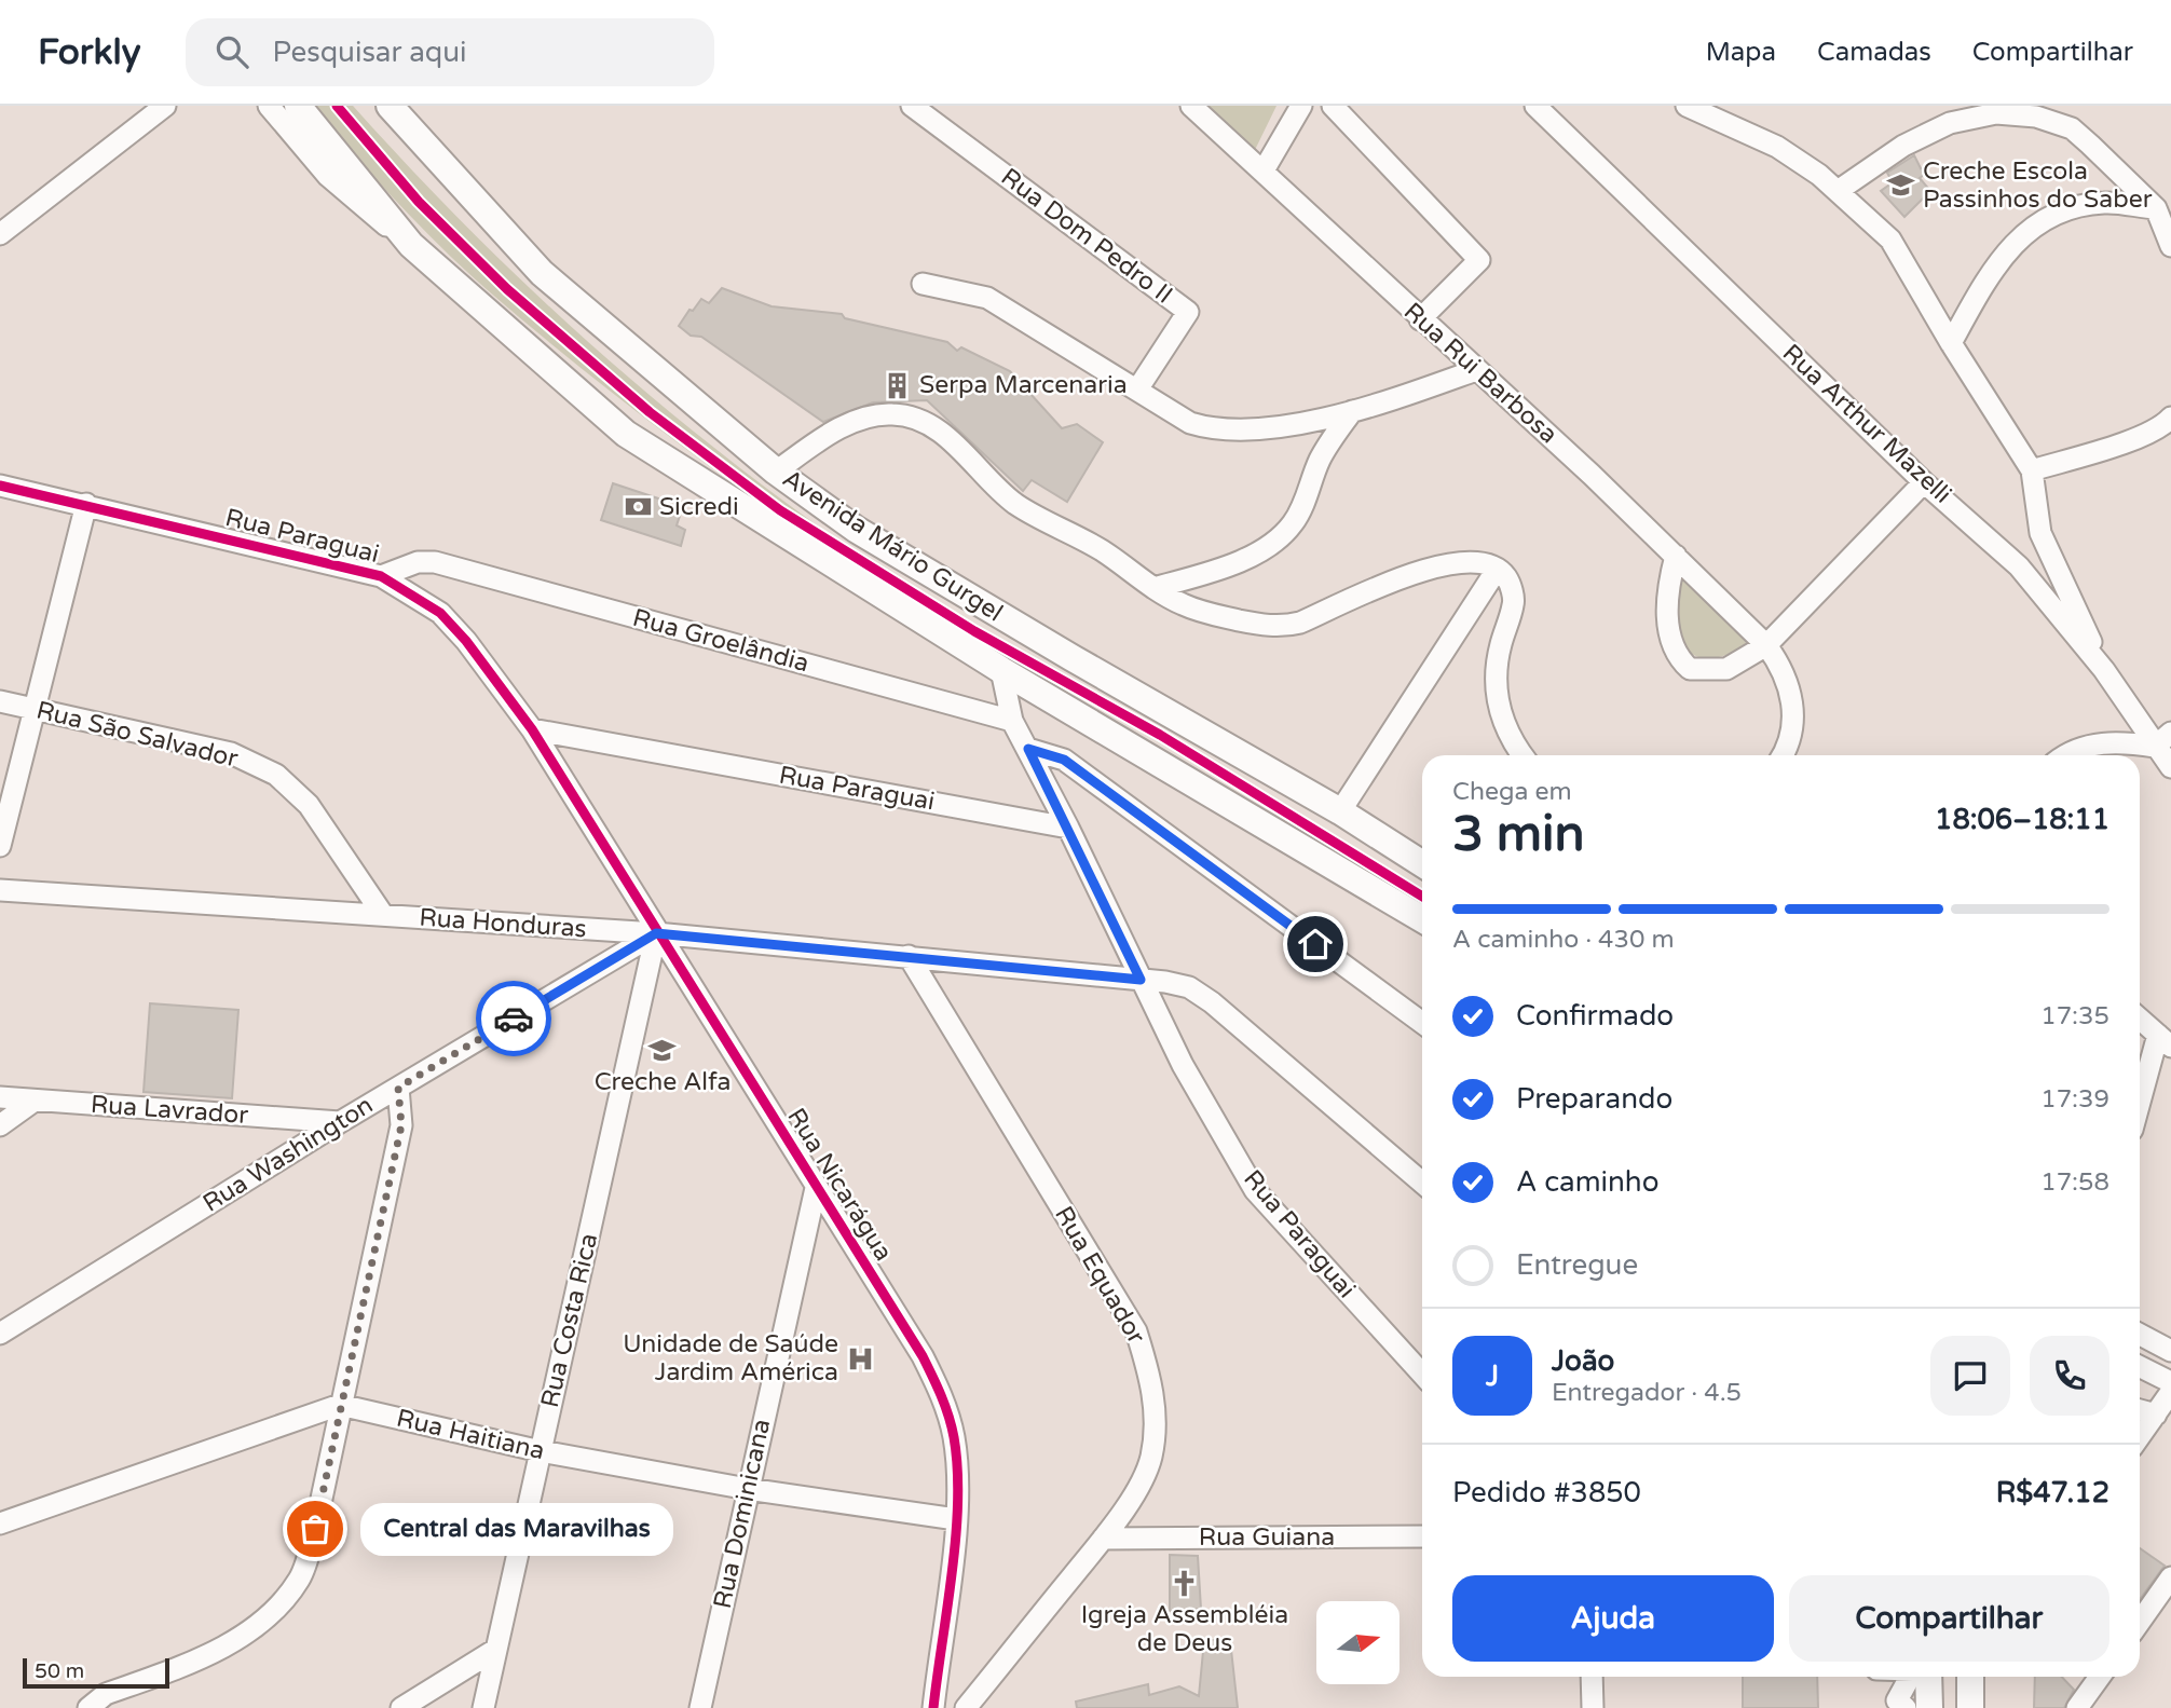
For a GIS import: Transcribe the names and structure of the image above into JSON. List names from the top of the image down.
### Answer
{
  "streets": {
    "main road": ["Avenida Mário Gurgel"],
    "street": [
      "Rua Dom Pedro II",
      "Rua Rui Barbosa",
      "Rua Arthur Mazelli",
      "Rua Paraguai",
      "Rua Groelândia",
      "Rua São Salvador",
      "Rua Honduras",
      "Rua Lavrador",
      "Rua Washington",
      "Rua Nicarágua",
      "Rua Equador",
      "Rua Costa Rica",
      "Rua Haitiana",
      "Rua Dominicana",
      "Rua Guiana"
    ]
  },
  "crossings": [
    ["Rua Paraguai", "Rua Groelândia"],
    ["Rua Paraguai", "Rua Honduras"],
    ["Rua Paraguai", "Rua Nicarágua"],
    ["Rua São Salvador", "Rua Honduras"],
    ["Rua Honduras", "Rua Washington"],
    ["Rua Honduras", "Rua Nicarágua"],
    ["Rua Honduras", "Rua Equador"],
    ["Rua Honduras", "Rua Costa Rica"],
    ["Rua Lavrador", "Rua Washington"],
    ["Rua Washington", "Rua Nicarágua"],
    ["Rua Washington", "Rua Costa Rica"],
    ["Rua Nicarágua", "Rua Costa Rica"],
    ["Rua Nicarágua", "Rua Haitiana"],
    ["Rua Nicarágua", "Rua Dominicana"],
    ["Rua Equador", "Rua Guiana"],
    ["Rua Costa Rica", "Rua Haitiana"],
    ["Rua Haitiana", "Rua Dominicana"]
  ],
  "places": {
    "school or university": ["Creche Escola Passinhos do Saber", "Creche Alfa"],
    "building": ["Serpa Marcenaria"],
    "bank": ["Sicredi"],
    "hospital": ["Unidade de Saúde Jardim América"],
    "other": ["Central das Maravilhas"],
    "church": ["Igreja Assembléia de Deus"]
  },
  "scale_bar": "50 m",
  "north": "right",
  "page": {
    "header": "Forkly",
    "search": "Pesquisar aqui",
    "nav": ["Mapa", "Camadas", "Compartilhar"],
    "heading": ["3 min", "Chega em", "18:06–18:11"],
    "panel": [
      "João",
      "Entregador · 4.5",
      "Pedido #3850",
      "R$47.12"
    ],
    "bar": "A caminho · 430 m",
    "list": [
      ["Confirmado", "17:35"],
      ["Preparando", "17:39"],
      ["A caminho", "17:58"],
      "Entregue"
    ],
    "round": "J",
    "bubble": "Central das Maravilhas",
    "buttons": ["Ajuda", "Compartilhar"],
    "scale": "50 m"
  }
}
